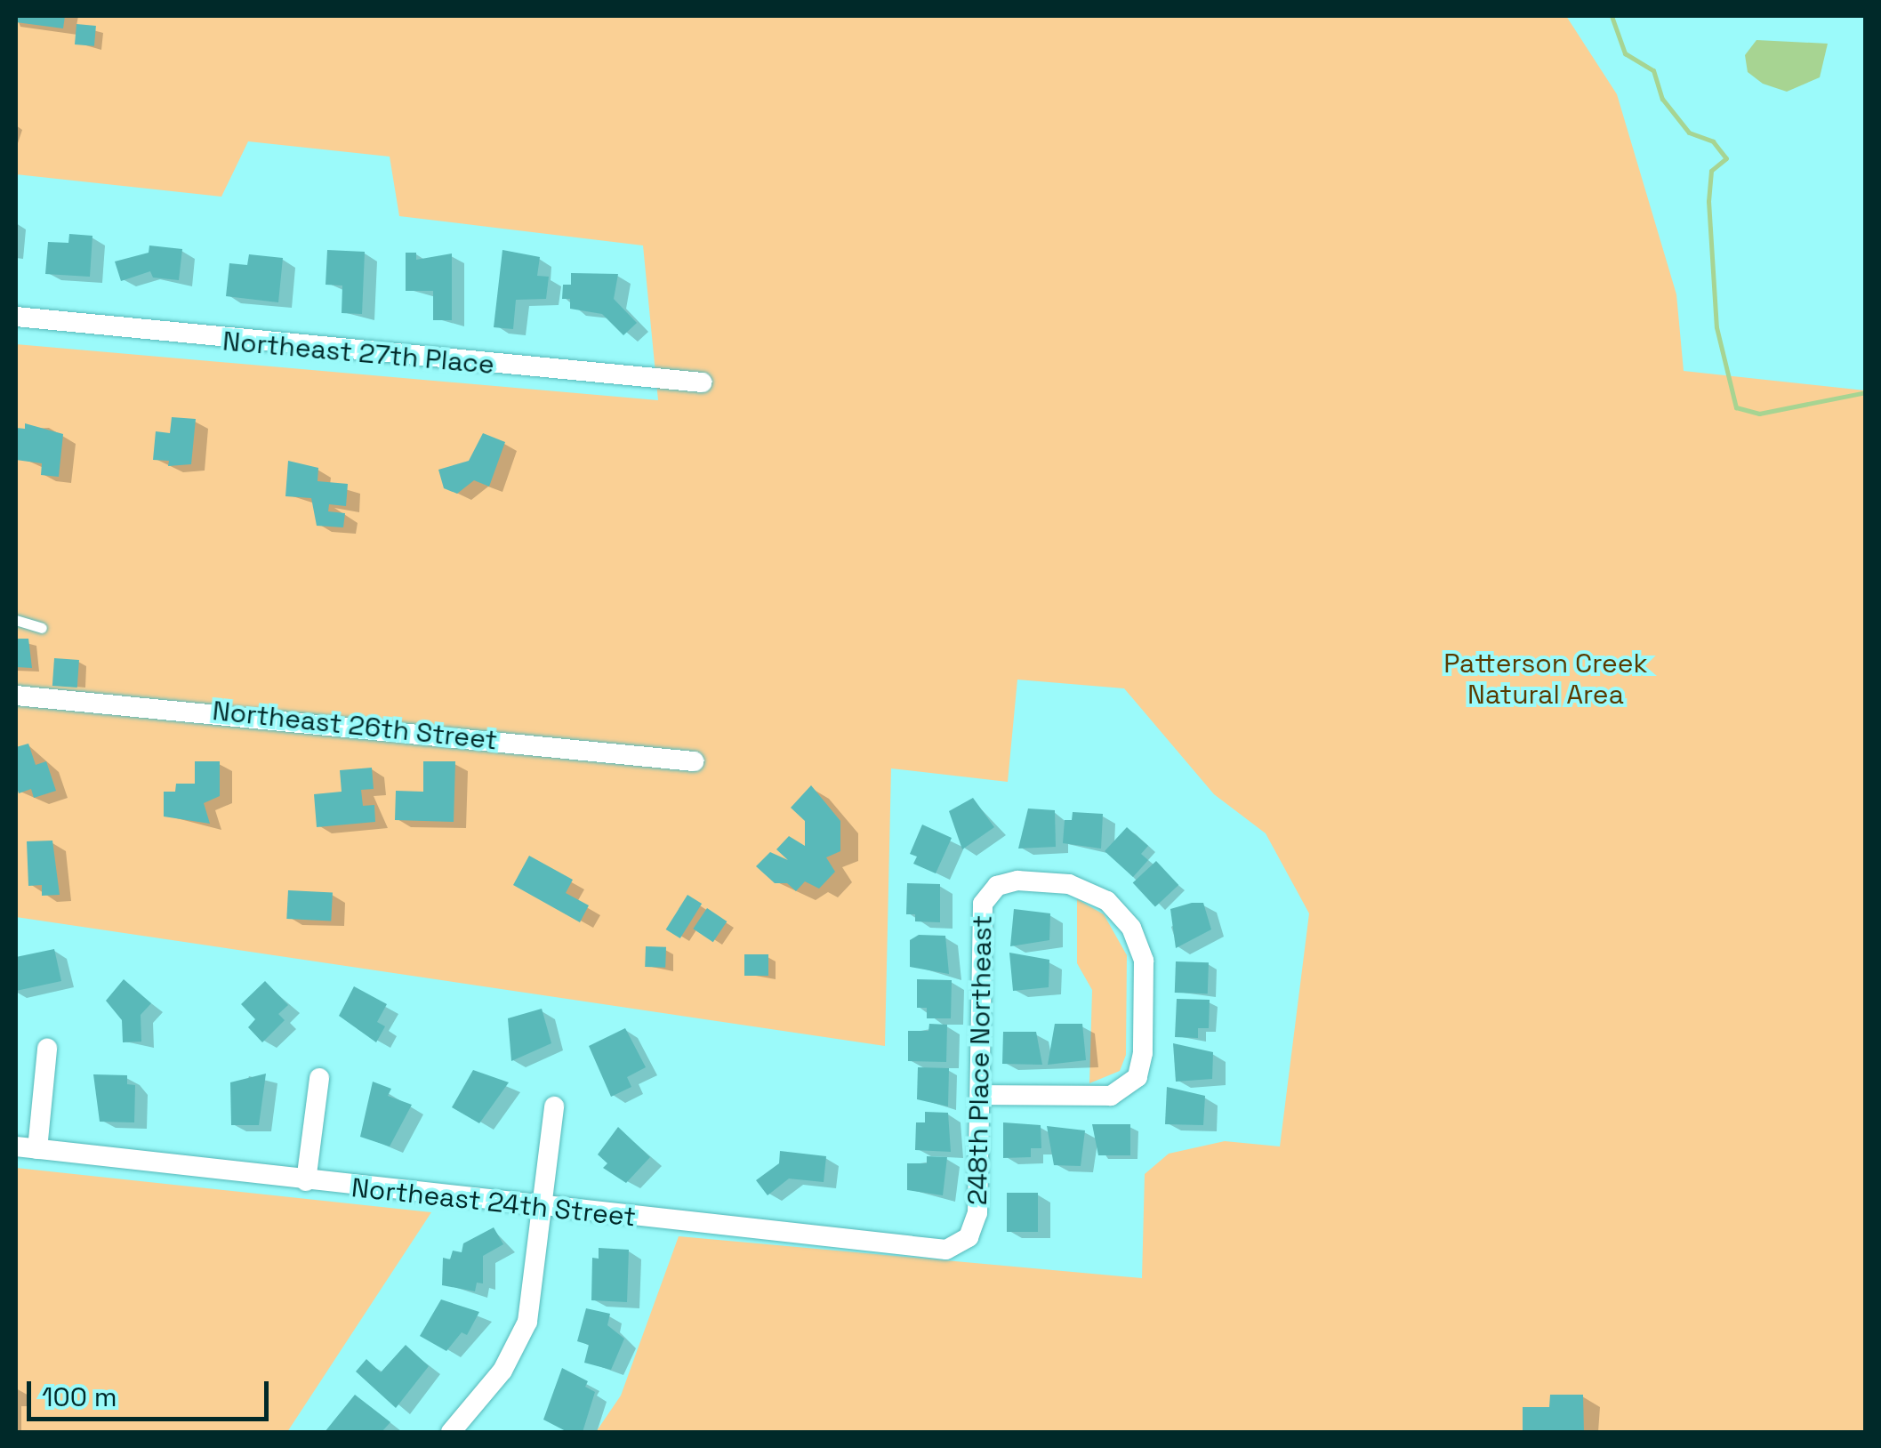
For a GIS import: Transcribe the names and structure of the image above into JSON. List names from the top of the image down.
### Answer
{
  "streets": {
    "street": [
      "Northeast 27th Place",
      "Northeast 26th Street",
      "248th Place Northeast",
      "Northeast 24th Street"
    ]
  },
  "crossings": [
    ["248th Place Northeast", "Northeast 24th Street"]
  ],
  "parks": ["Patterson Creek Natural Area"],
  "scale_bar": "100 m"
}
